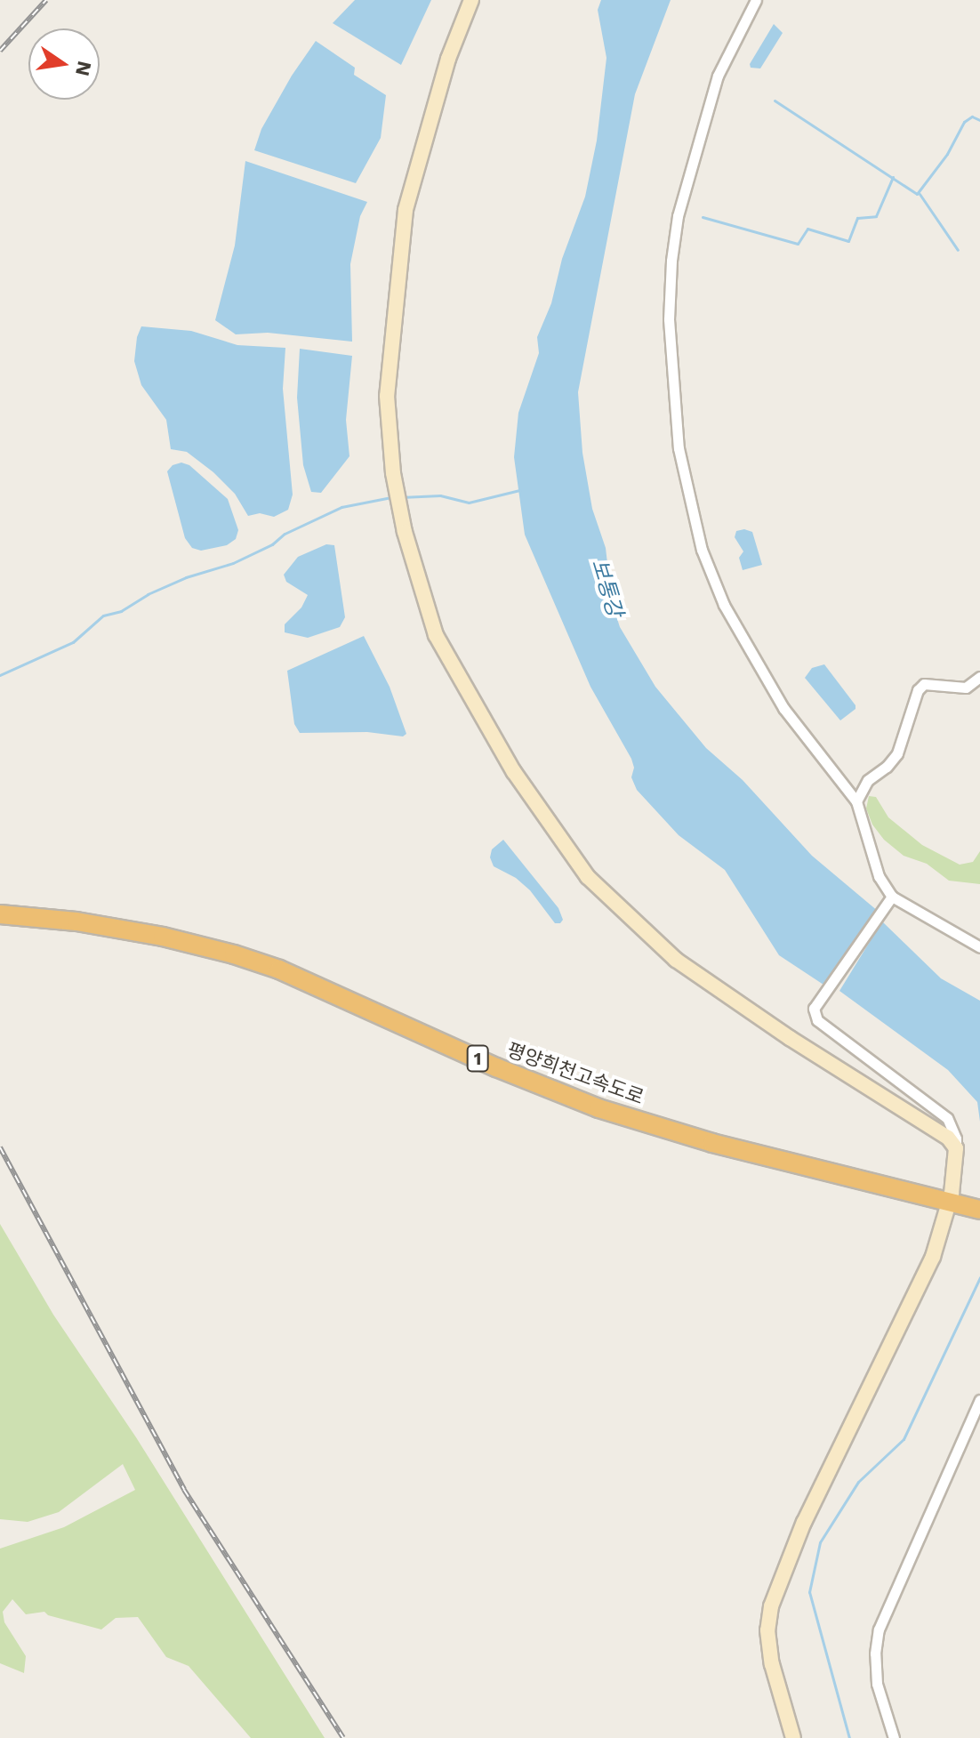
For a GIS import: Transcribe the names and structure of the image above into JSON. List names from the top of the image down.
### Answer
{
  "streets": {
    "highway": ["1", "평양희천고속도로"]
  },
  "water": ["보통강"],
  "north": "right"
}
